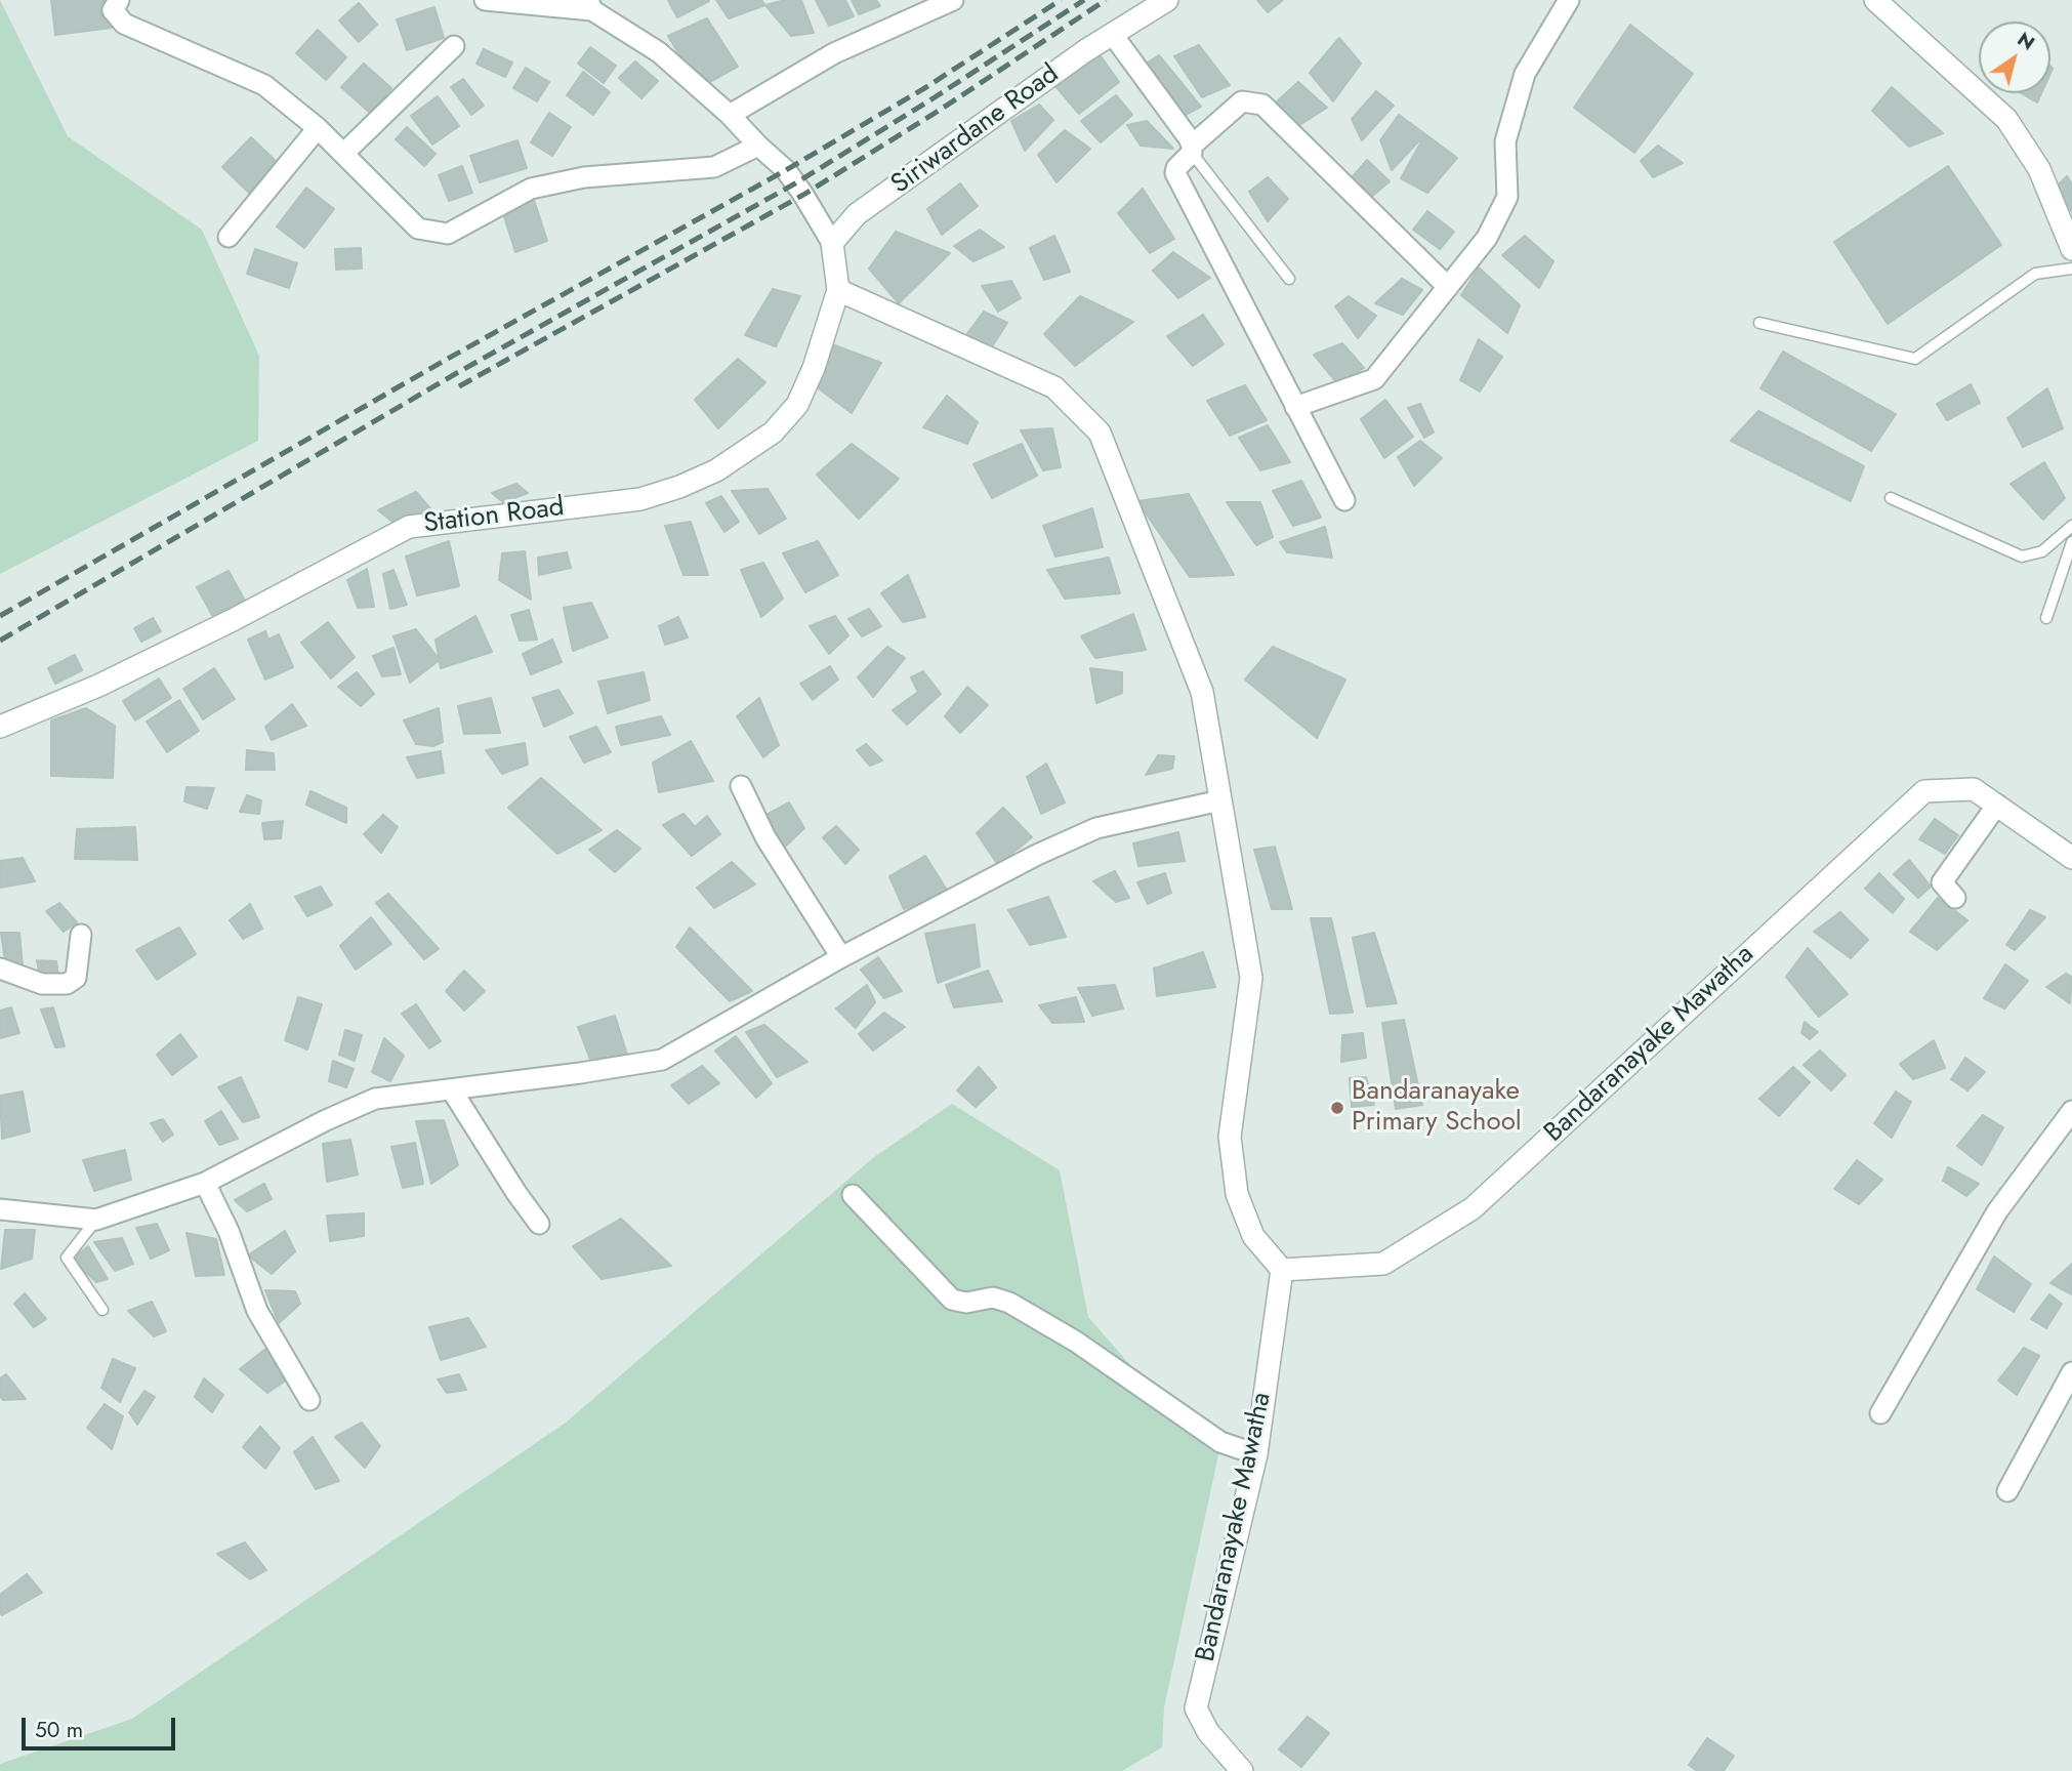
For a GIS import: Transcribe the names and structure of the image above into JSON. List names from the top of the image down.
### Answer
{
  "streets": {
    "street": ["Siriwardane Road", "Station Road", "Bandaranayake Mawatha"]
  },
  "places": ["Bandaranayake Primary School"],
  "scale_bar": "50 m",
  "north": "top right"
}
